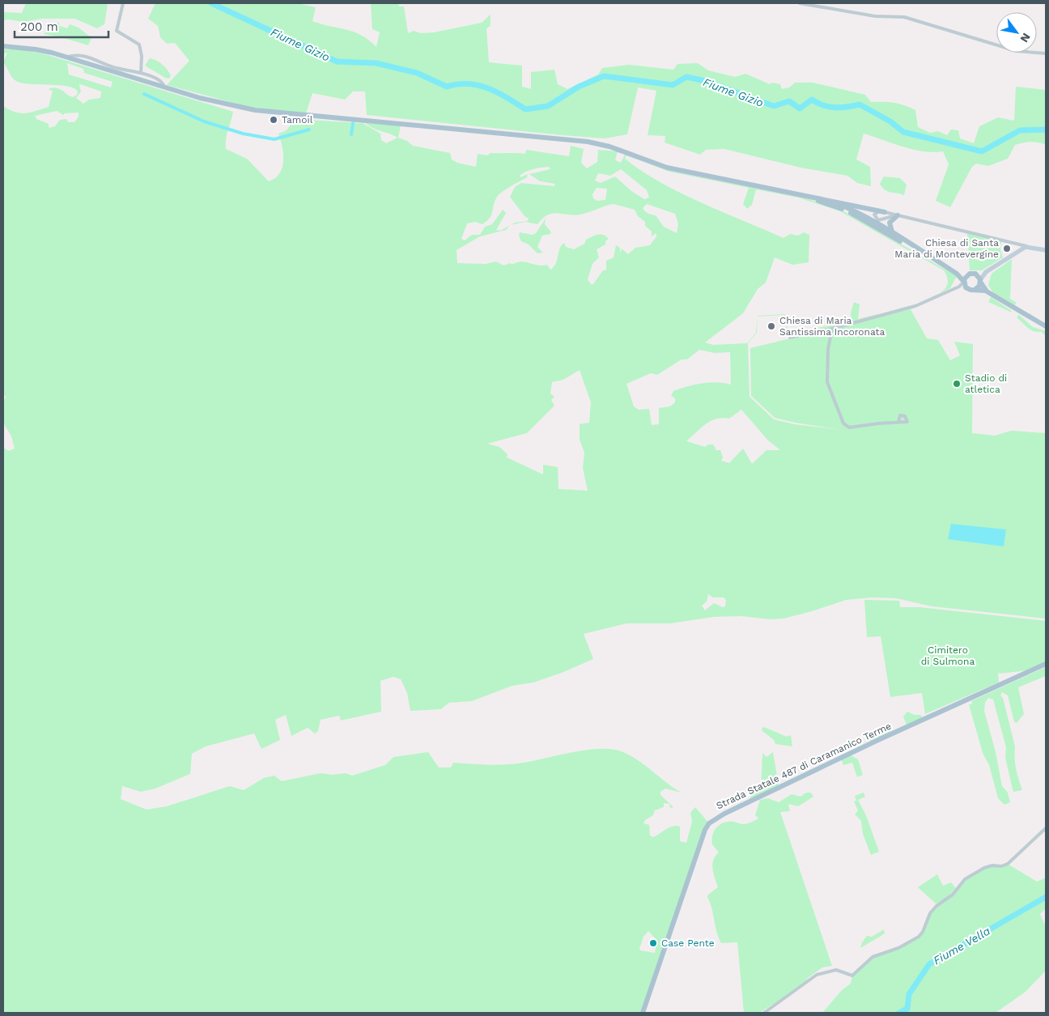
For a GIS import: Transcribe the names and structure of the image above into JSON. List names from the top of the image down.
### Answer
{
  "streets": {
    "main road": ["Strada Statale 487 di Caramanico Terme"]
  },
  "water": ["Fiume Gizio", "Fiume Vella"],
  "parks": ["Cimitero di Sulmona"],
  "places": [
    "Tamoil",
    "Chiesa di Santa Maria di Montevergine",
    "Chiesa di Maria Santissima Incoronata",
    "Stadio di atletica",
    "Case Pente"
  ],
  "scale_bar": "200 m",
  "north": "bottom right"
}
